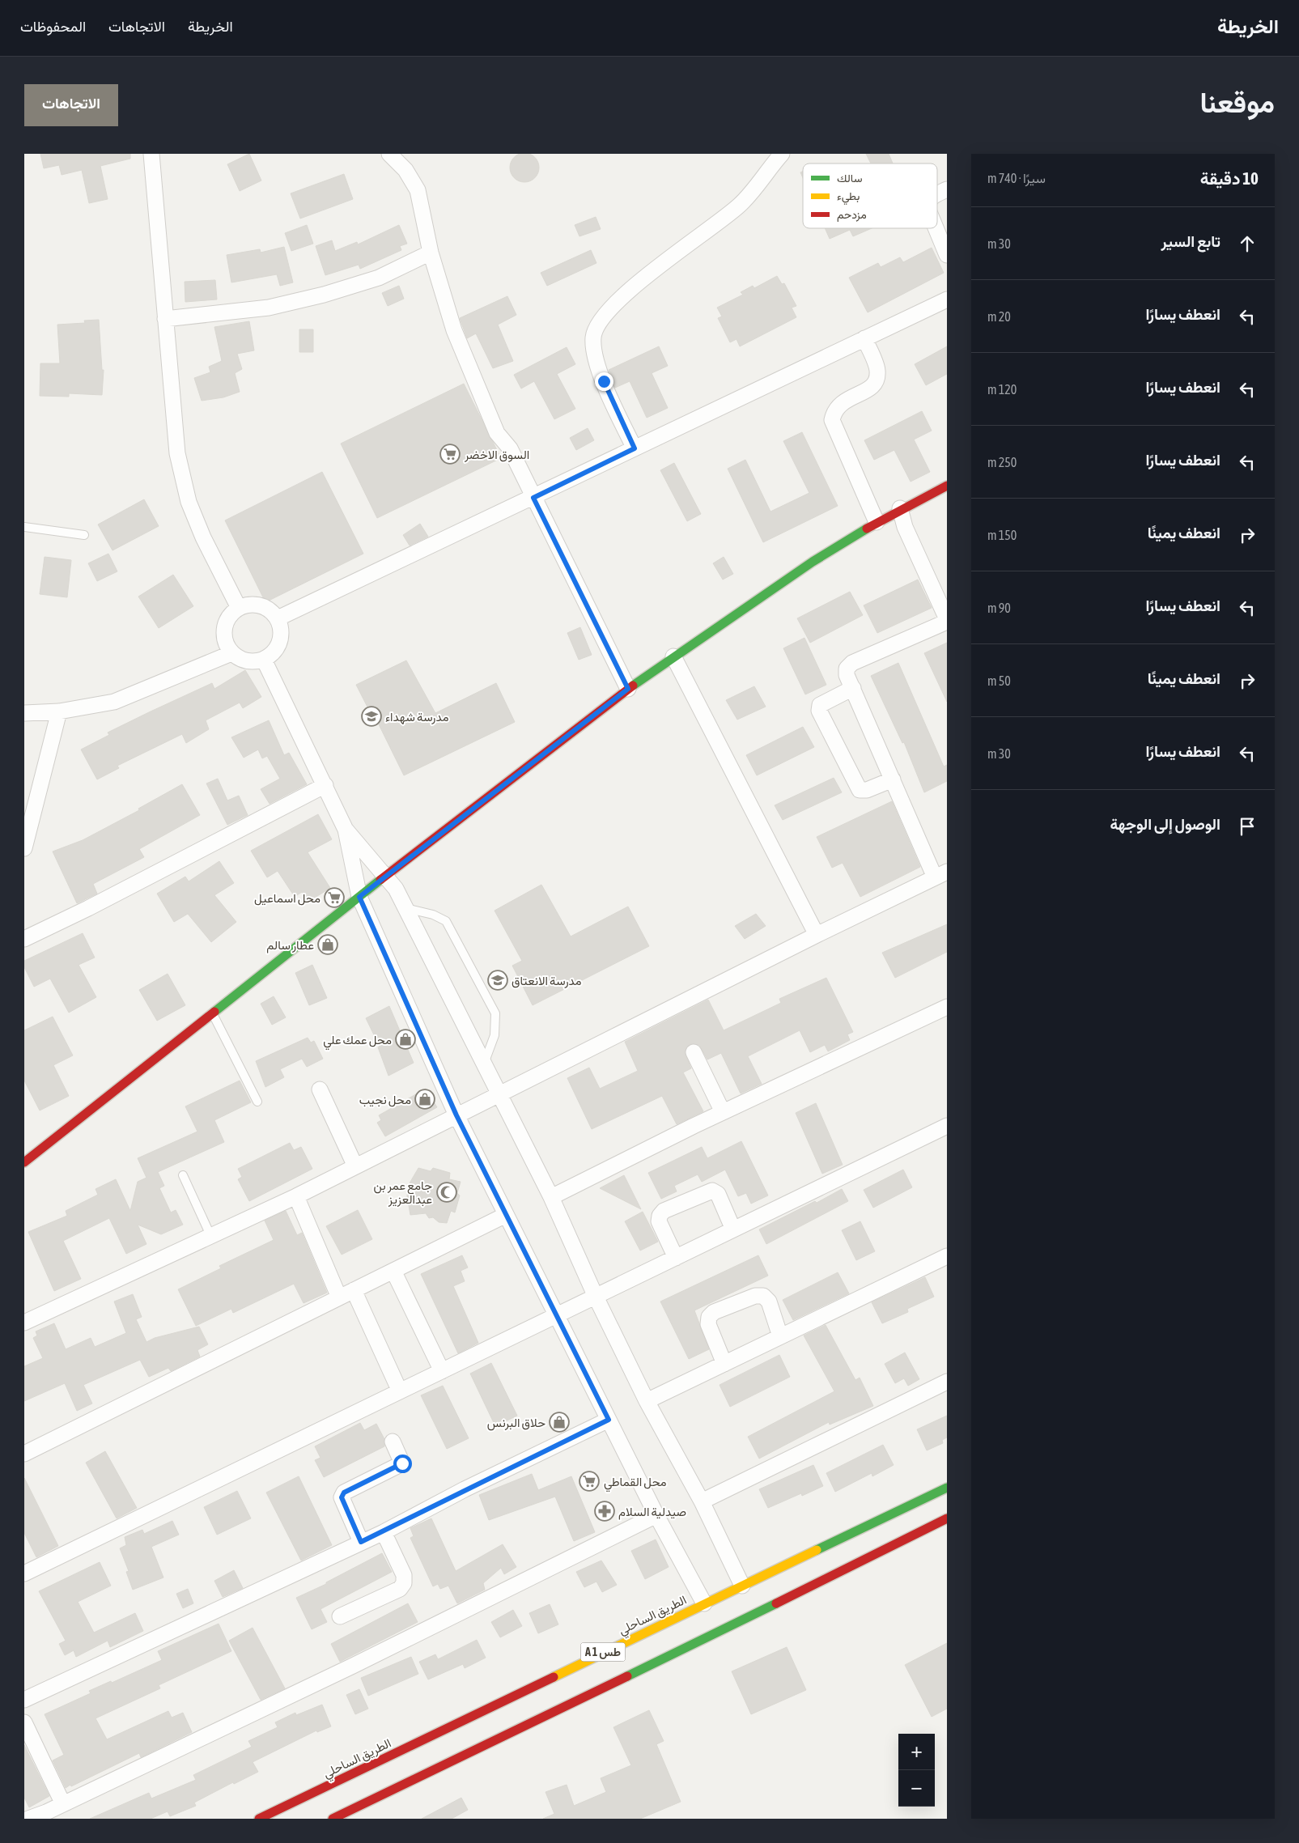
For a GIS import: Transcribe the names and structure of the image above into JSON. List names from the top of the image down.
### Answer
{
  "streets": {
    "main road": ["الطريق الساحلي", "A 1 طس"]
  },
  "places": {
    "supermarket": ["السوق الاخضر", "محل اسماعيل", "محل القماطي"],
    "school or university": ["مدرسة شهداء", "مدرسة الانعتاق"],
    "shop": [
      "عطار سالم",
      "محل عمك علي",
      "محل نجيب",
      "حلاق البرنس"
    ],
    "mosque": ["جامع عمر بن عبدالعزيز"],
    "pharmacy": ["صيدلية السلام"]
  },
  "legend": ["سالك", "بطيء", "مزدحم"],
  "page": {
    "header": "الخريطة",
    "nav": ["الخريطة", "الاتجاهات", "المحفوظات"],
    "title": "موقعنا",
    "buttons": "الاتجاهات",
    "heading": ["10 دقيقة", "سيرًا · 740 m"],
    "list": [
      ["تابع السير", "30 m"],
      ["انعطف يسارًا", "20 m"],
      ["انعطف يسارًا", "120 m"],
      ["انعطف يسارًا", "250 m"],
      ["انعطف يمينًا", "150 m"],
      ["انعطف يسارًا", "90 m"],
      ["انعطف يمينًا", "50 m"],
      ["انعطف يسارًا", "30 m"],
      "الوصول إلى الوجهة"
    ],
    "map_buttons": ["+", "−"]
  }
}
